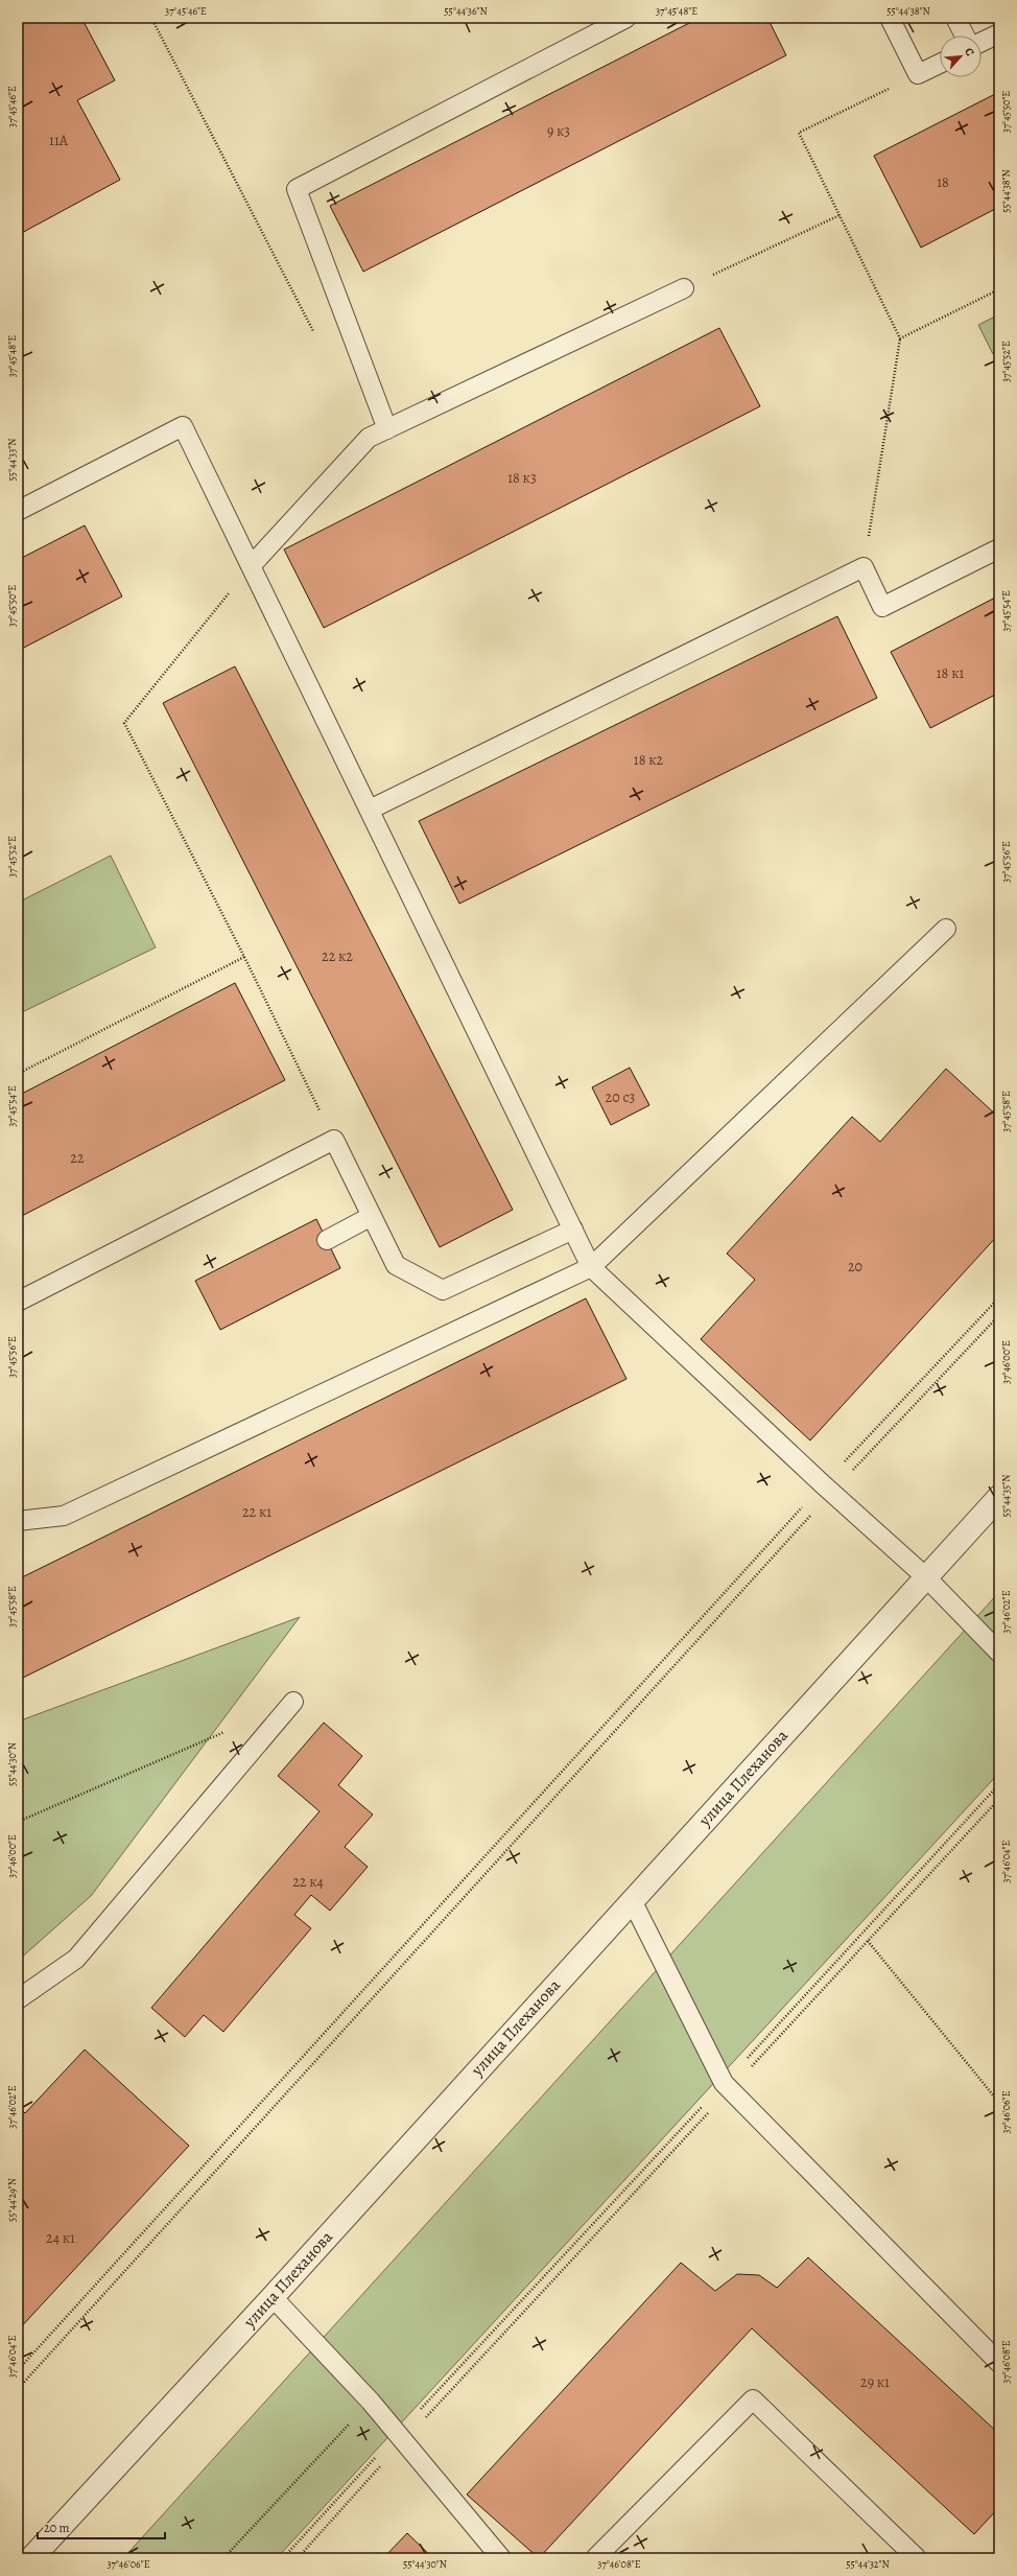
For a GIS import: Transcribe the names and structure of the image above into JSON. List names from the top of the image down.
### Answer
{
  "streets": {
    "street": ["улица Плеханова"]
  },
  "house_numbers": [
    "9 к3",
    "11А",
    "18",
    "18 к3",
    "18 к1",
    "18 к2",
    "22 к2",
    "20 с3",
    "22",
    "20",
    "22 к1",
    "22 к4",
    "24 к1",
    "29 к1"
  ],
  "scale_bar": "20 m",
  "north": "top right",
  "coordinates": [
    "37°45'46\"E",
    "55°44'36\"N",
    "37°45'48\"E",
    "55°44'38\"N",
    "37°45'50\"E",
    "37°45'52\"E",
    "55°44'33\"N",
    "37°45'54\"E",
    "37°45'56\"E",
    "37°45'58\"E",
    "37°46'00\"E",
    "55°44'35\"N",
    "37°46'02\"E",
    "55°44'30\"N",
    "37°46'04\"E",
    "37°46'06\"E",
    "55°44'29\"N",
    "37°46'08\"E",
    "55°44'32\"N"
  ]
}
